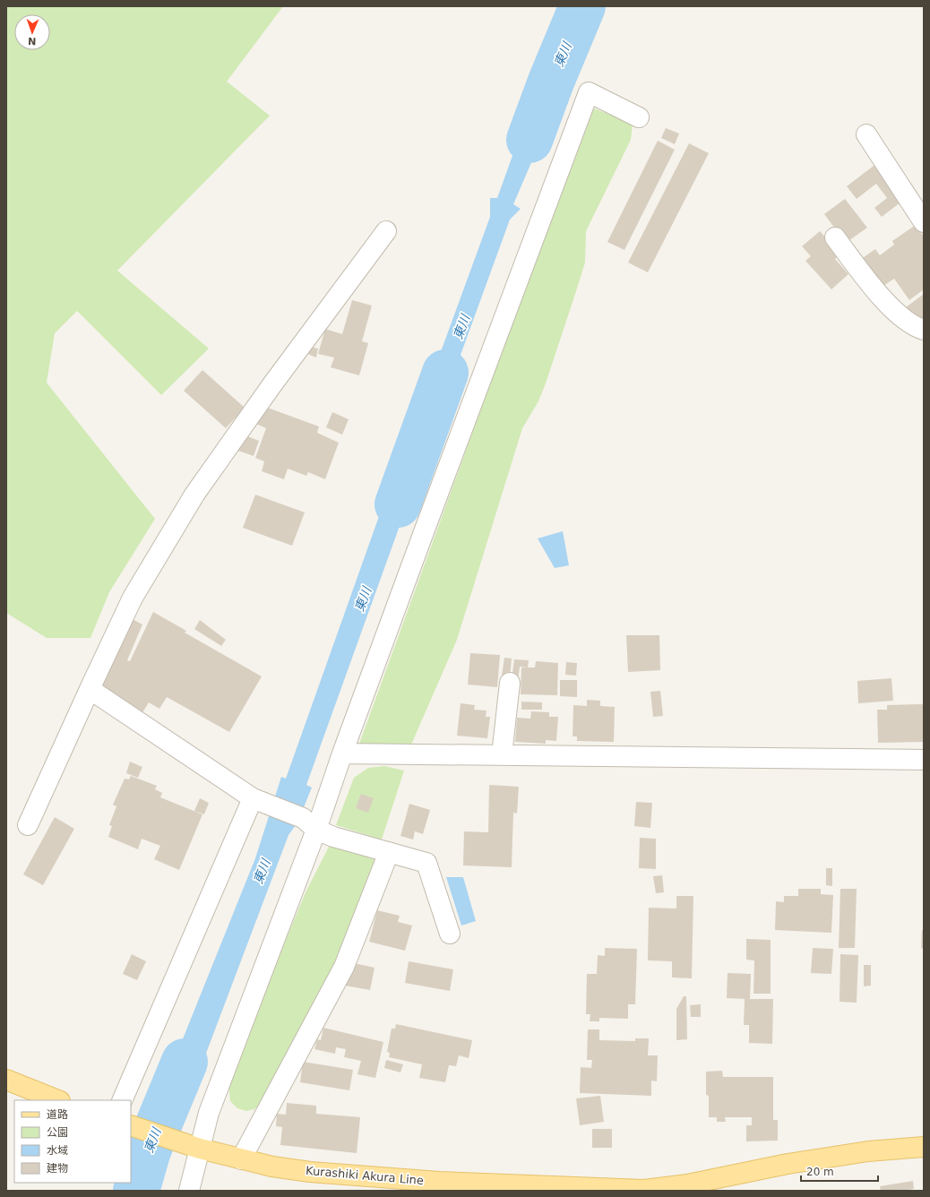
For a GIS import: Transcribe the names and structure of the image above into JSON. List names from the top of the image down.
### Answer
{
  "streets": {
    "main road": ["Kurashiki Akura Line"]
  },
  "water": ["東川"],
  "legend": [
    "道路",
    "公園",
    "水域",
    "建物"
  ],
  "scale_bar": "20 m",
  "north": "bottom"
}
